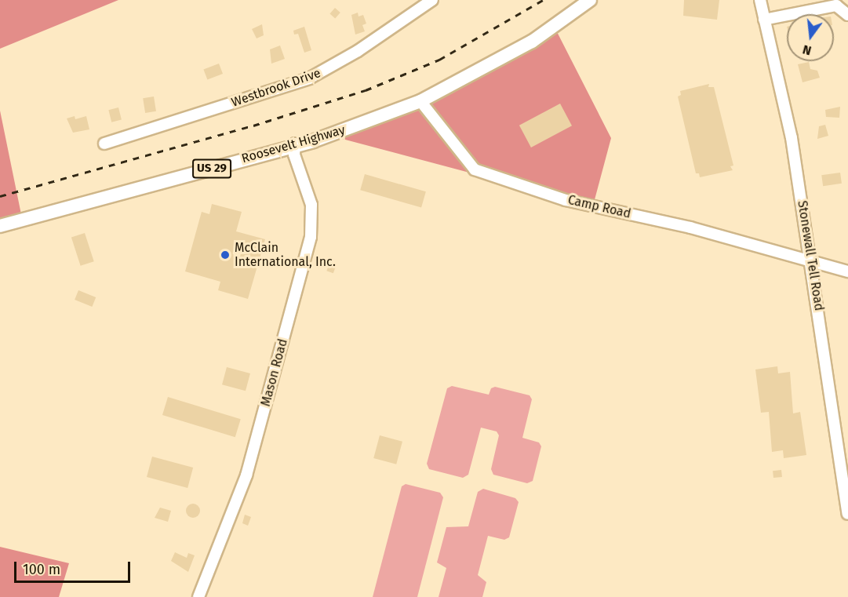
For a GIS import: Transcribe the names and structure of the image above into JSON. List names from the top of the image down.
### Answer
{
  "streets": {
    "main road": ["Roosevelt Highway", "US 29"],
    "street": [
      "Westbrook Drive",
      "Camp Road",
      "Stonewall Tell Road",
      "Mason Road"
    ]
  },
  "crossings": [
    ["Roosevelt Highway", "Camp Road"],
    ["Roosevelt Highway", "Mason Road"],
    ["Camp Road", "Stonewall Tell Road"]
  ],
  "places": ["McClain International, Inc."],
  "scale_bar": "100 m",
  "north": "bottom"
}
